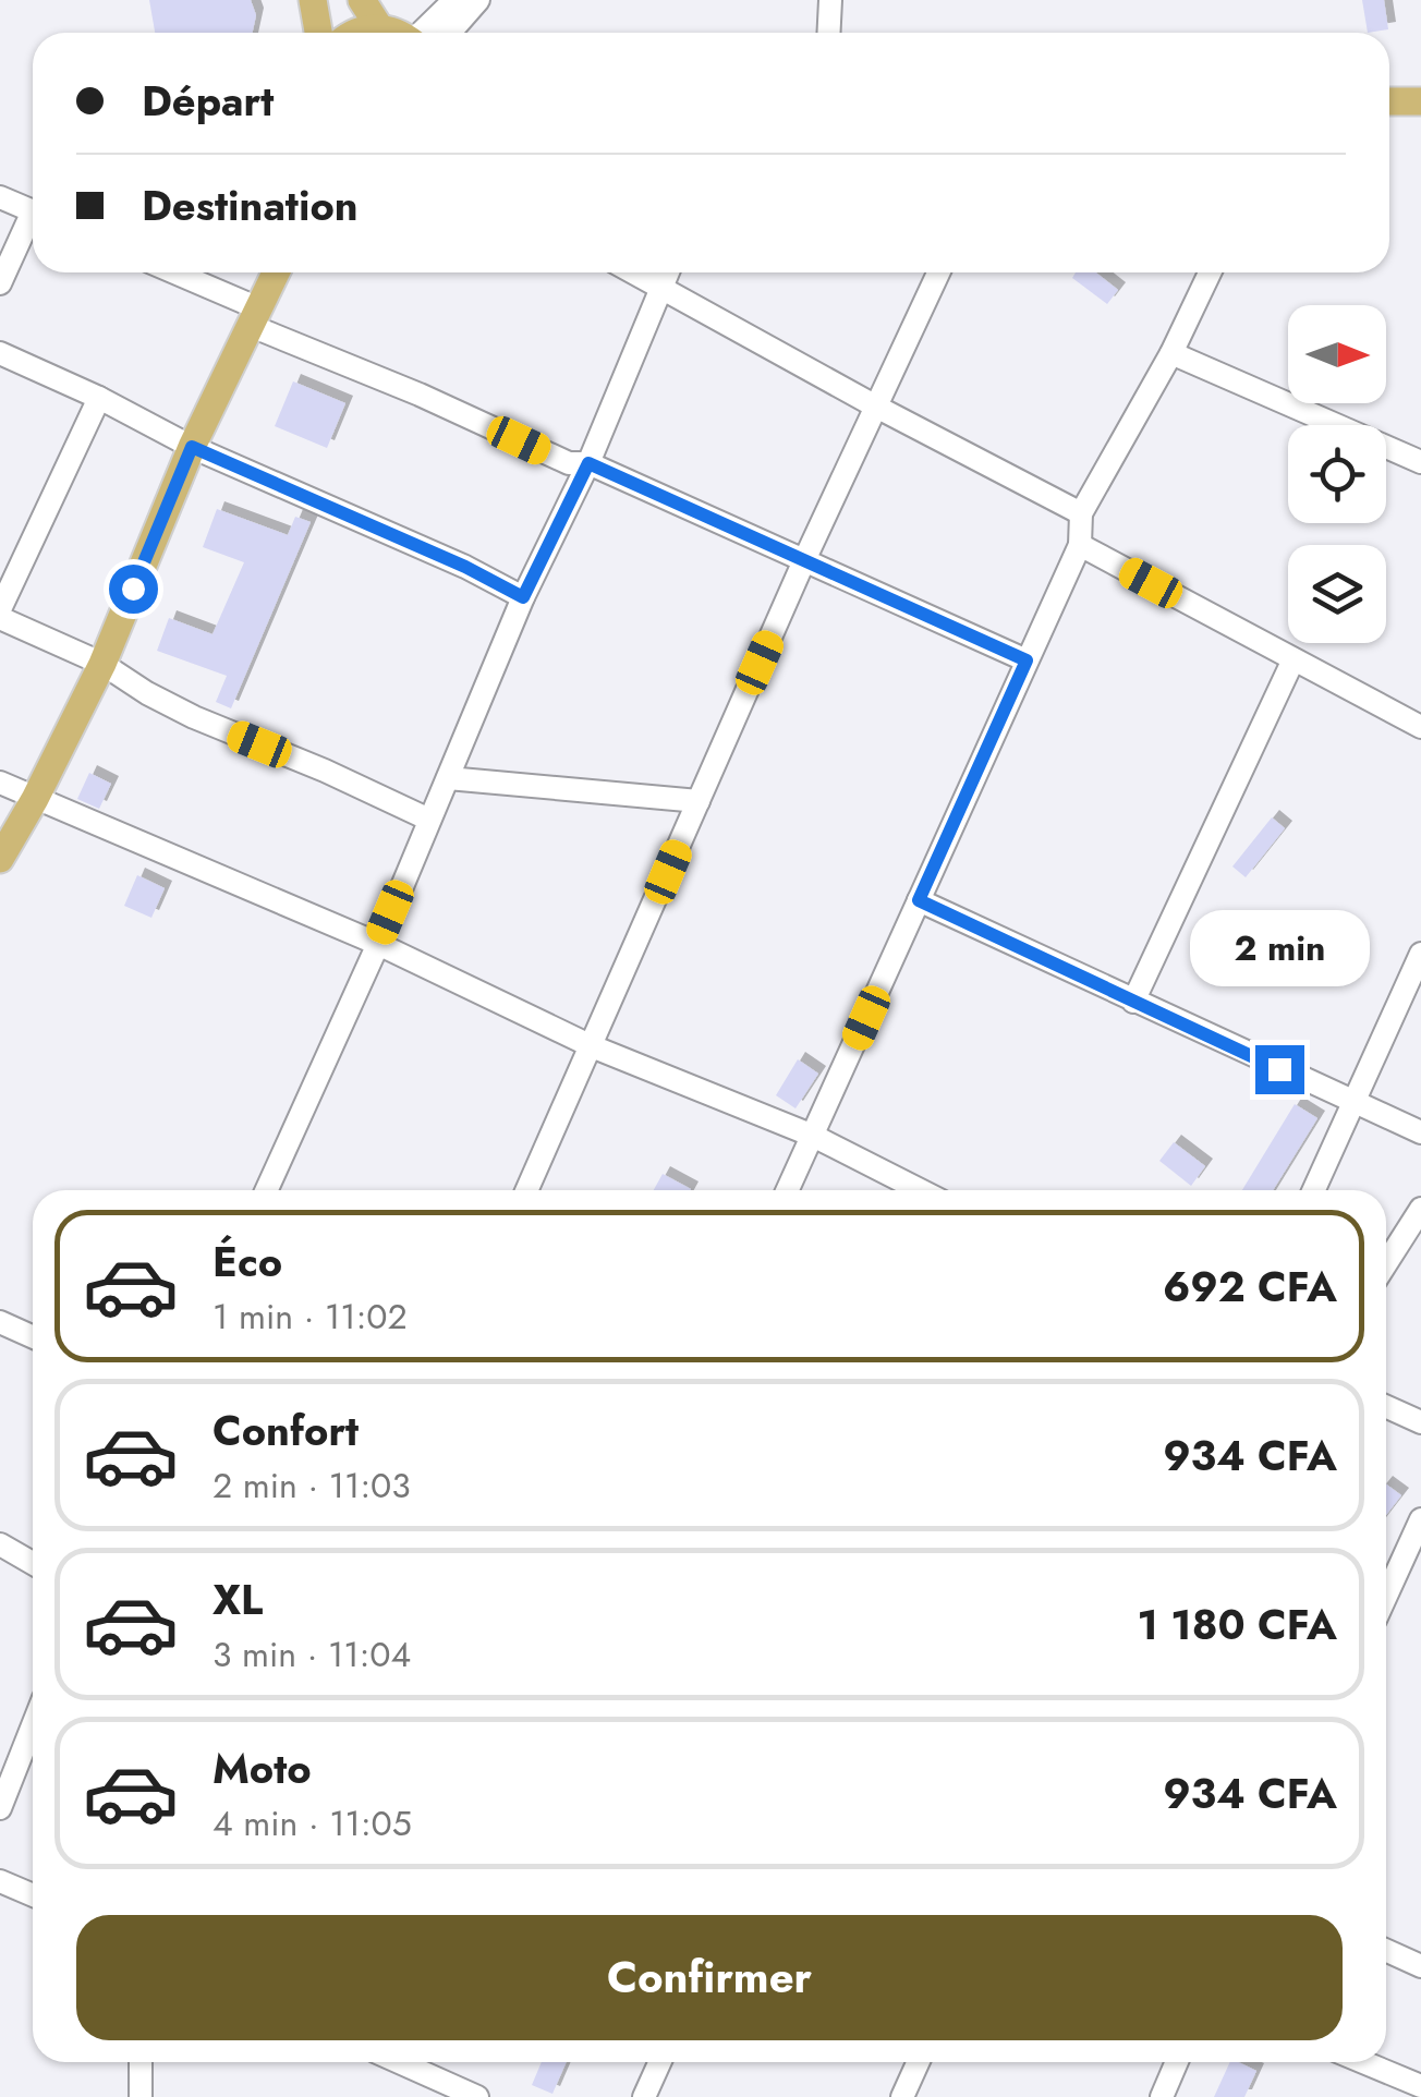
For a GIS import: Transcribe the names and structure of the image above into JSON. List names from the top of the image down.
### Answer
{
  "north": "right",
  "page": {
    "banner": ["Départ", "Destination"],
    "bubble": "2 min",
    "list": [
      {
        "name": "Éco",
        "note": "1 min · 11:02",
        "value": "692 CFA"
      },
      {
        "name": "Confort",
        "note": "2 min · 11:03",
        "value": "934 CFA"
      },
      {
        "name": "XL",
        "note": "3 min · 11:04",
        "value": "1 180 CFA"
      },
      {
        "name": "Moto",
        "note": "4 min · 11:05",
        "value": "934 CFA"
      }
    ],
    "buttons": "Confirmer"
  }
}
